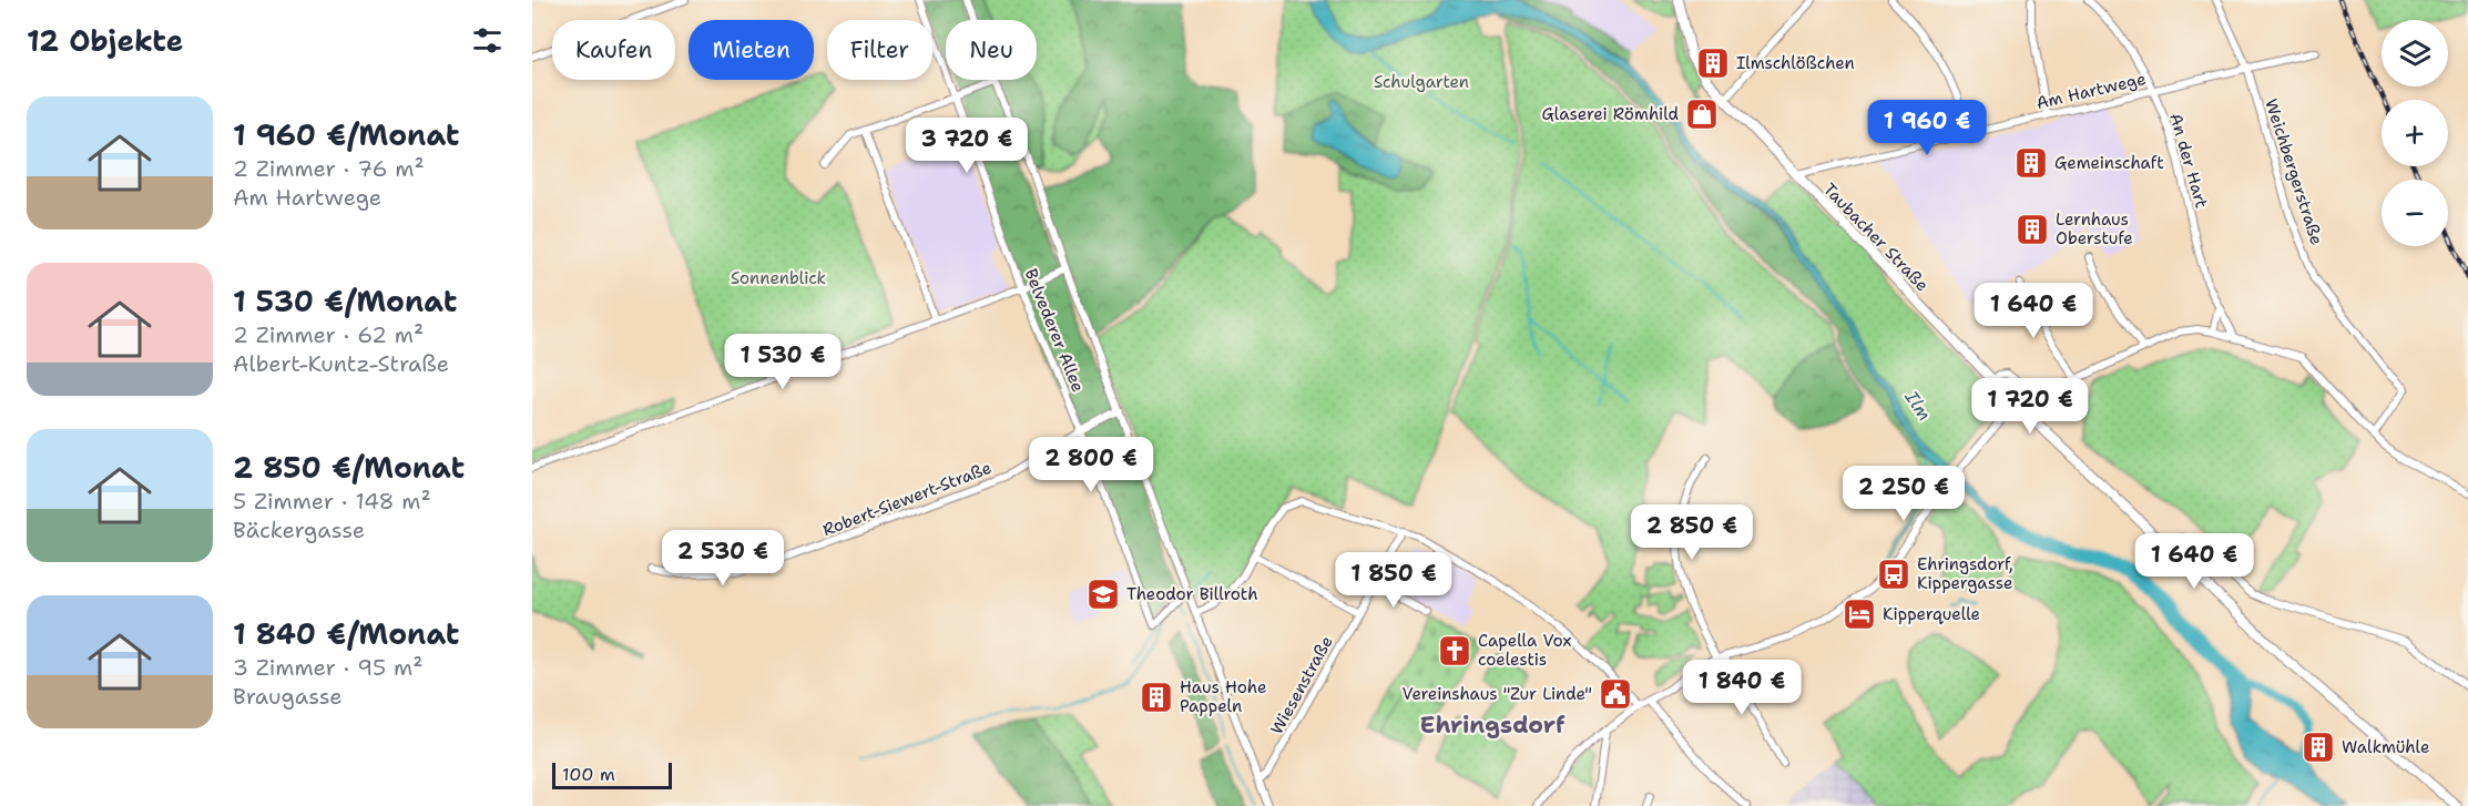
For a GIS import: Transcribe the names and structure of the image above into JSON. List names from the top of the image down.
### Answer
{
  "streets": {
    "street": [
      "Am Hartwege",
      "An der Hart",
      "Weichbergerstraße",
      "Taubacher Straße",
      "Belvederer Allee",
      "Robert-Siewert-Straße",
      "Wiesenstraße"
    ]
  },
  "crossings": [
    ["Am Hartwege", "An der Hart"],
    ["Am Hartwege", "Weichbergerstraße"],
    ["Am Hartwege", "Taubacher Straße"],
    ["Belvederer Allee", "Robert-Siewert-Straße"],
    ["Belvederer Allee", "Wiesenstraße"]
  ],
  "districts": ["Ehringsdorf"],
  "water": ["Ilm"],
  "parks": ["Schulgarten", "Sonnenblick"],
  "places": {
    "building": [
      "Ilmschlößchen",
      "Gemeinschaft",
      "Lernhaus Oberstufe",
      "Haus Hohe Pappeln",
      "Walkmühle"
    ],
    "shop": ["Glaserei Römhild"],
    "bus stop": ["Ehringsdorf, Kippergasse"],
    "school or university": ["Theodor Billroth"],
    "hotel": ["Kipperquelle"],
    "church": ["Capella Vox coelestis"],
    "public building": ["Vereinshaus \"Zur Linde\""]
  },
  "scale_bar": "100 m",
  "page": {
    "heading": "12 Objekte",
    "map_buttons": ["+", "−"],
    "chip": [
      "Kaufen",
      "Mieten",
      "Filter",
      "Neu"
    ],
    "list": [
      {
        "name": "1 960 €/Monat",
        "note": "2 Zimmer · 76 m² · Am Hartwege"
      },
      {
        "name": "1 530 €/Monat",
        "note": "2 Zimmer · 62 m² · Albert-Kuntz-Straße"
      },
      {
        "name": "2 850 €/Monat",
        "note": "5 Zimmer · 148 m² · Bäckergasse"
      },
      {
        "name": "1 840 €/Monat",
        "note": "3 Zimmer · 95 m² · Braugasse"
      }
    ],
    "price": [
      "1 960 €",
      "3 720 €",
      "1 640 €",
      "1 530 €",
      "1 720 €",
      "2 800 €",
      "2 250 €",
      "2 850 €",
      "2 530 €",
      "1 640 €",
      "1 850 €",
      "1 840 €"
    ],
    "scale": "100 m"
  }
}
